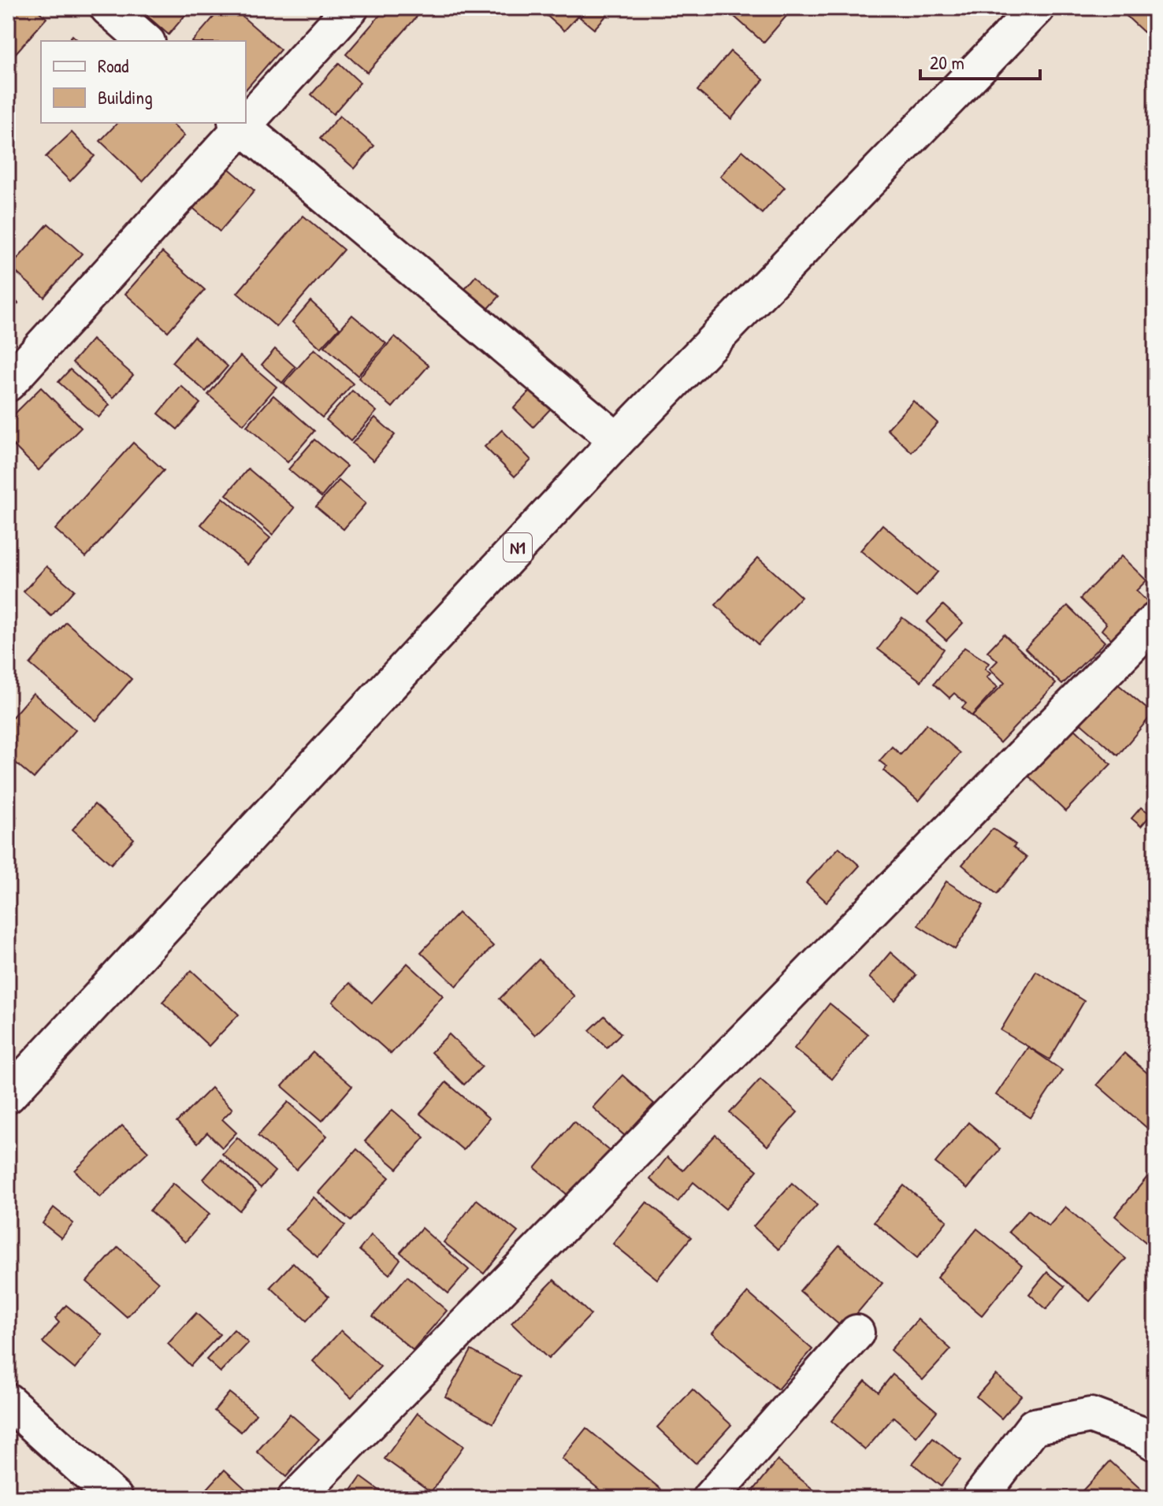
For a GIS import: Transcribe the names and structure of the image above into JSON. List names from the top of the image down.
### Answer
{
  "streets": {
    "main road": ["N1"]
  },
  "legend": ["Road", "Building"],
  "scale_bar": "20 m"
}
